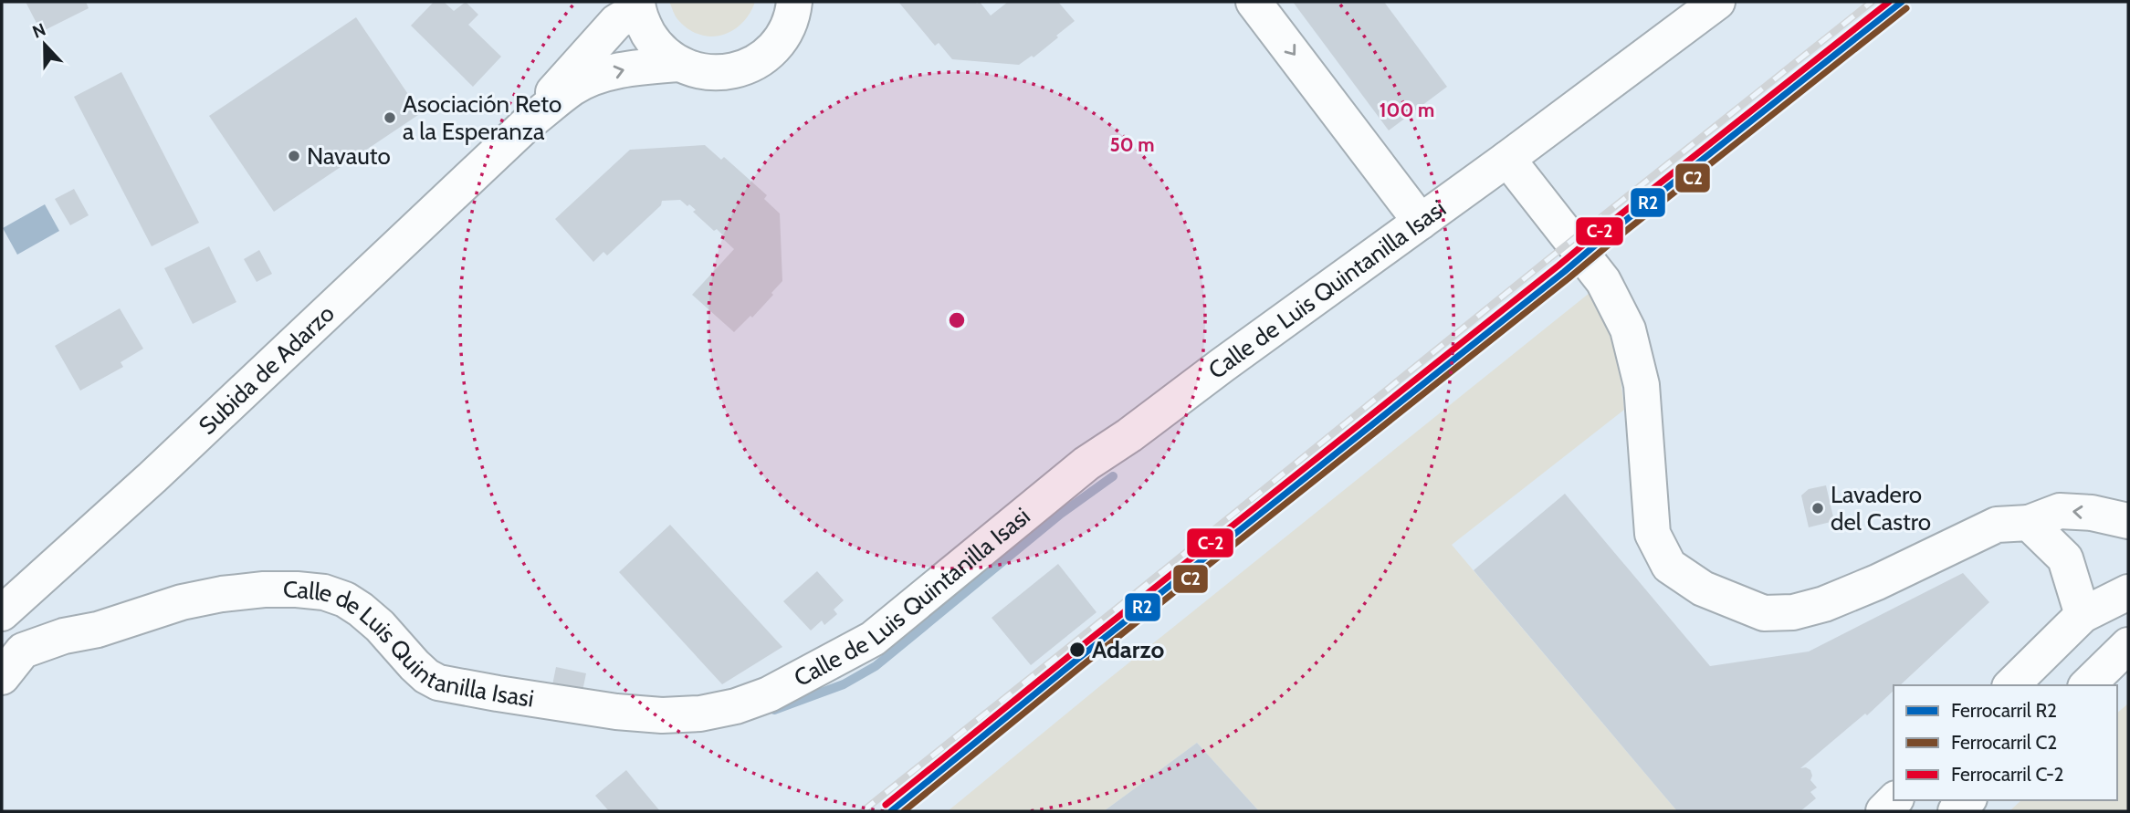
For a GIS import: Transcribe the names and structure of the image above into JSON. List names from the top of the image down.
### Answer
{
  "streets": {
    "main road": ["Calle de Luis Quintanilla Isasi", "Subida de Adarzo"]
  },
  "places": [
    "Asociación Reto a la Esperanza",
    "Navauto",
    "Lavadero del Castro",
    "Adarzo"
  ],
  "lines": ["rail line R2", "rail line C-2", "rail line C2"],
  "legend": ["Ferrocarril R2", "Ferrocarril C2", "Ferrocarril C-2"],
  "north": "top",
  "rings": ["100 m", "50 m"]
}
